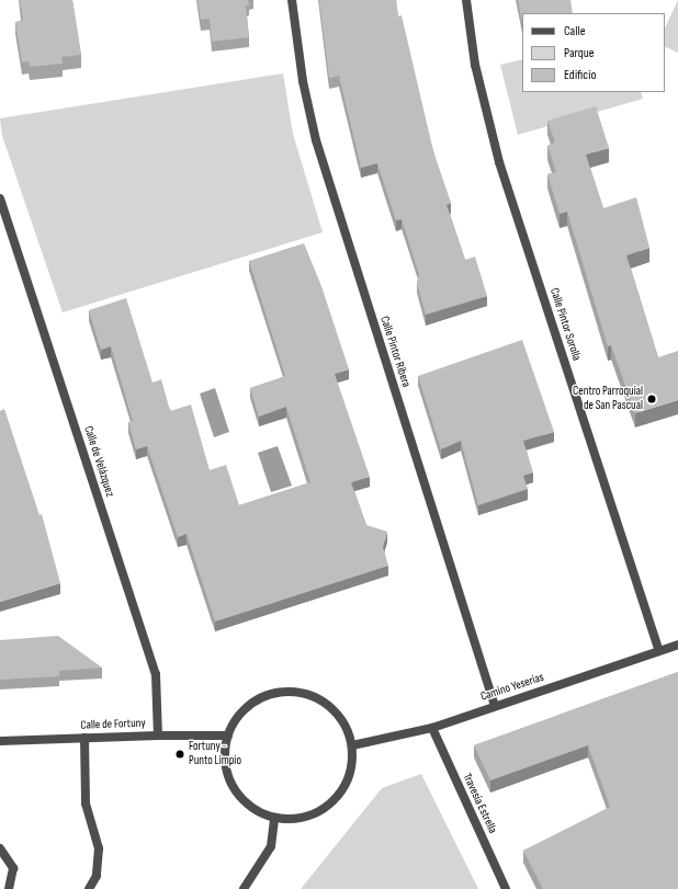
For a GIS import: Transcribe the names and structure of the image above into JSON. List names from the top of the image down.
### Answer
{
  "streets": {
    "street": [
      "Calle Pintor Sorolla",
      "Calle Pintor Ribera",
      "Calle de Velázquez",
      "Camino Yeserías",
      "Calle de Fortuny",
      "Travesía Estrella"
    ]
  },
  "crossings": [
    ["Calle Pintor Sorolla", "Camino Yeserías"],
    ["Calle Pintor Ribera", "Camino Yeserías"],
    ["Calle de Velázquez", "Calle de Fortuny"],
    ["Camino Yeserías", "Calle de Fortuny"],
    ["Camino Yeserías", "Travesía Estrella"]
  ],
  "places": ["Centro Parroquial de San Pascual", "Fortuny - Punto Limpio"],
  "legend": ["Calle", "Parque", "Edificio"]
}
